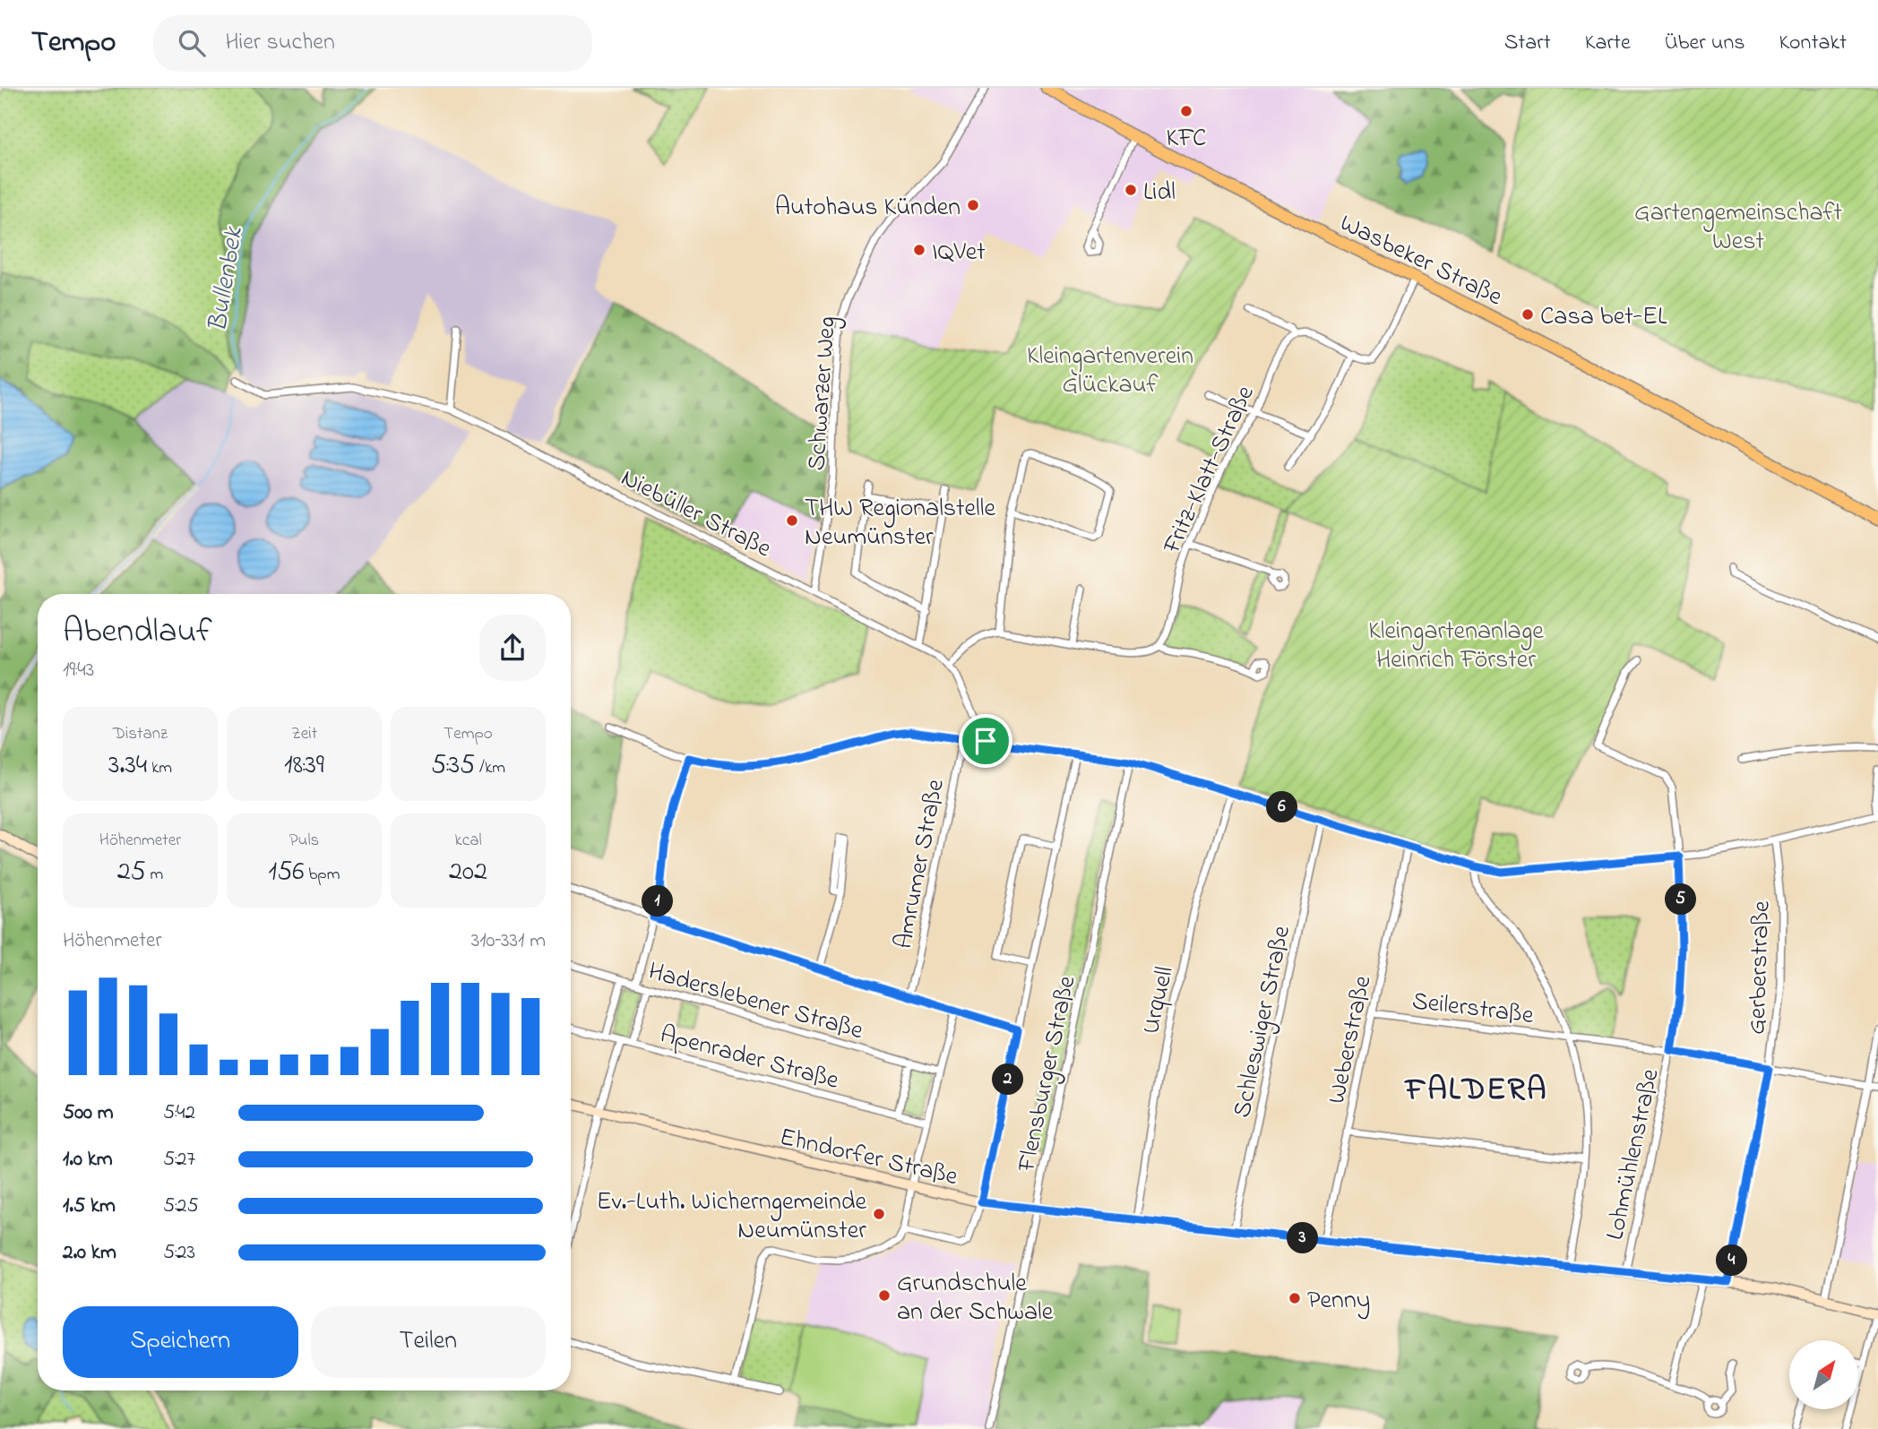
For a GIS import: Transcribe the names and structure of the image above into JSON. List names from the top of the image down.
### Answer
{
  "streets": {
    "main road": ["Wasbeker Straße"],
    "street": [
      "Schwarzer Weg",
      "Fritz-Klatt-Straße",
      "Niebüller Straße",
      "Amrumer Straße",
      "Gerberstraße",
      "Haderslebener Straße",
      "Urquell",
      "Seilerstraße",
      "Schleswiger Straße",
      "Weberstraße",
      "Apenrader Straße",
      "Flensburger Straße",
      "Lohmühlenstraße",
      "Ehndorfer Straße"
    ]
  },
  "crossings": [
    ["Schwarzer Weg", "Niebüller Straße"],
    ["Gerberstraße", "Seilerstraße"],
    ["Gerberstraße", "Ehndorfer Straße"],
    ["Urquell", "Ehndorfer Straße"],
    ["Seilerstraße", "Weberstraße"],
    ["Seilerstraße", "Lohmühlenstraße"],
    ["Schleswiger Straße", "Ehndorfer Straße"],
    ["Weberstraße", "Ehndorfer Straße"],
    ["Flensburger Straße", "Ehndorfer Straße"],
    ["Lohmühlenstraße", "Ehndorfer Straße"]
  ],
  "districts": ["FALDERA"],
  "water": ["Bullenbek"],
  "parks": ["Gartengemeinschaft West", "Kleingartenverein Glückauf", "Kleingartenanlage Heinrich Förster"],
  "places": [
    "KFC",
    "Lidl",
    "Autohaus Künden",
    "IQVet",
    "Casa bet-EL",
    "THW Regionalstelle Neumünster",
    "Ev.-Luth. Wicherngemeinde Neumünster",
    "Grundschule an der Schwale",
    "Penny"
  ],
  "north": "top right",
  "page": {
    "header": "Tempo",
    "search": "Hier suchen",
    "nav": [
      "Start",
      "Karte",
      "Über uns",
      "Kontakt"
    ],
    "heading": ["Abendlauf", "19:43"],
    "stats": [
      ["Distanz", "3.34 km"],
      ["Zeit", "18:39"],
      ["Tempo", "5:35 /km"],
      ["Höhenmeter", "25 m"],
      ["Puls", "156 bpm"],
      ["kcal", "202"]
    ],
    "pins": [
      "6",
      "5",
      "1",
      "2",
      "3",
      "4"
    ],
    "chart": ["Höhenmeter", "310–331 m"],
    "list": [
      {
        "name": "500 m",
        "note": "5:42"
      },
      {
        "name": "1.0 km",
        "note": "5:27"
      },
      {
        "name": "1.5 km",
        "note": "5:25"
      },
      {
        "name": "2.0 km",
        "note": "5:23"
      }
    ],
    "buttons": ["Speichern", "Teilen"]
  }
}
